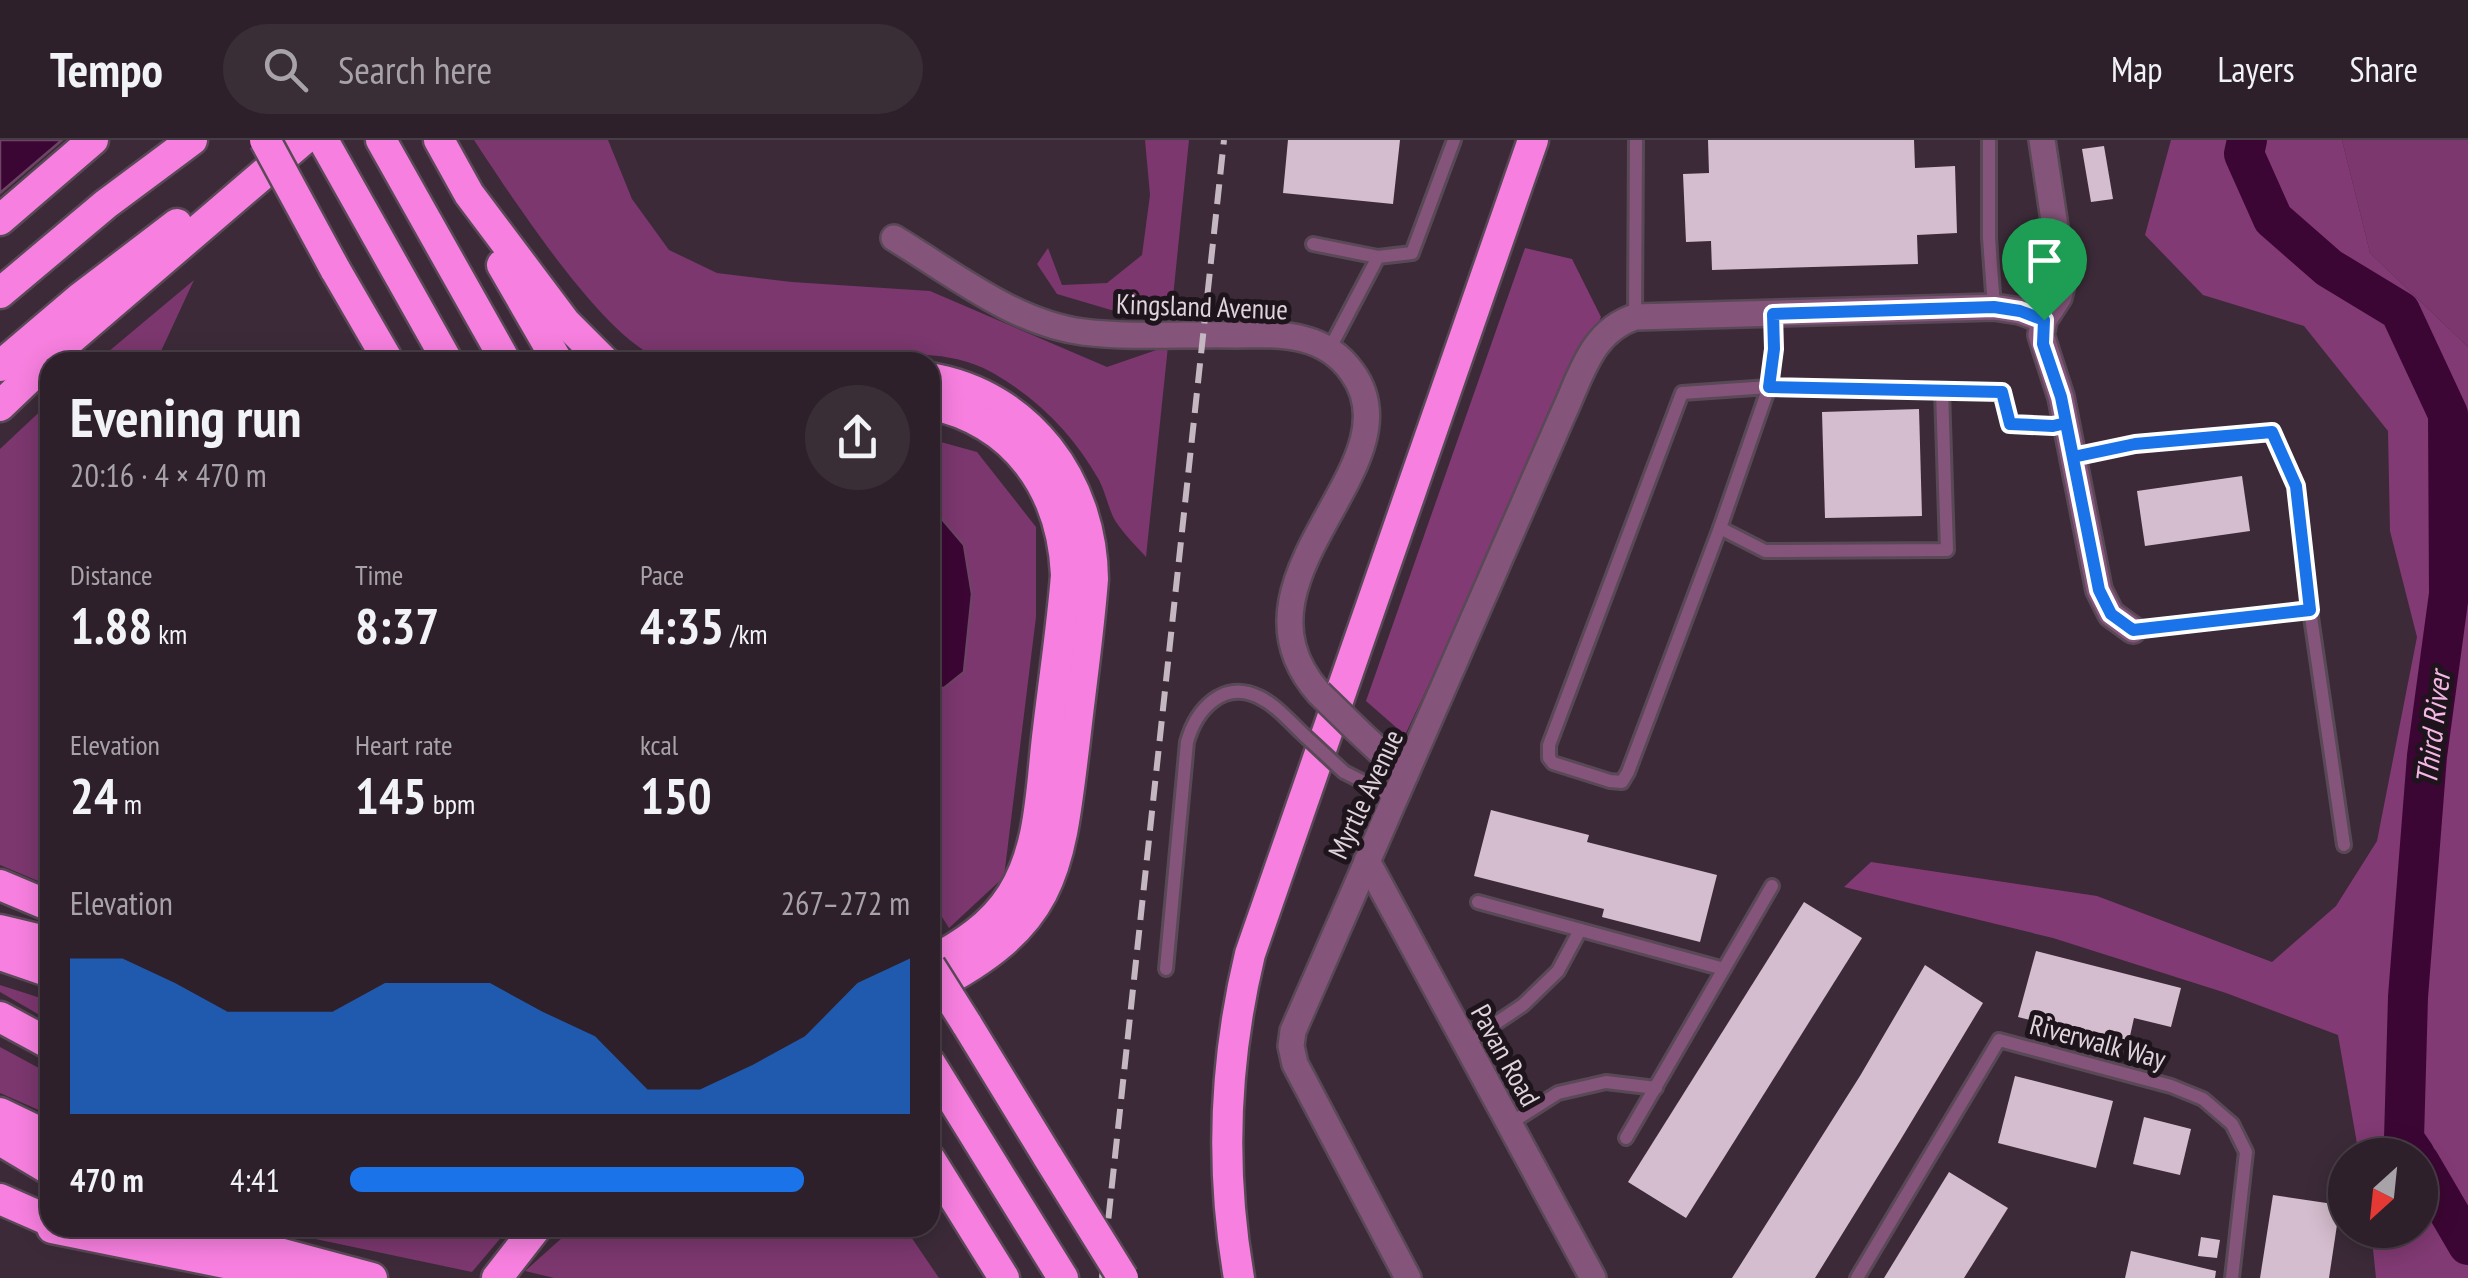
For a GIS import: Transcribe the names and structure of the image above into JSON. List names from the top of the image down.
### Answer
{
  "streets": {
    "street": ["Kingsland Avenue", "Myrtle Avenue", "Pavan Road"],
    "lane": ["Riverwalk Way"]
  },
  "crossings": [
    ["Myrtle Avenue", "Pavan Road"]
  ],
  "water": ["Third River"],
  "north": "bottom left",
  "page": {
    "header": "Tempo",
    "search": "Search here",
    "nav": ["Map", "Layers", "Share"],
    "heading": ["Evening run", "20:16 · 4 × 470 m"],
    "stats": [
      ["Distance", "1.88 km"],
      ["Time", "8:37"],
      ["Pace", "4:35 /km"],
      ["Elevation", "24 m"],
      ["Heart rate", "145 bpm"],
      ["kcal", "150"]
    ],
    "chart": ["Elevation", "267–272 m"],
    "list": [
      {
        "name": "470 m",
        "note": "4:41"
      }
    ]
  }
}
